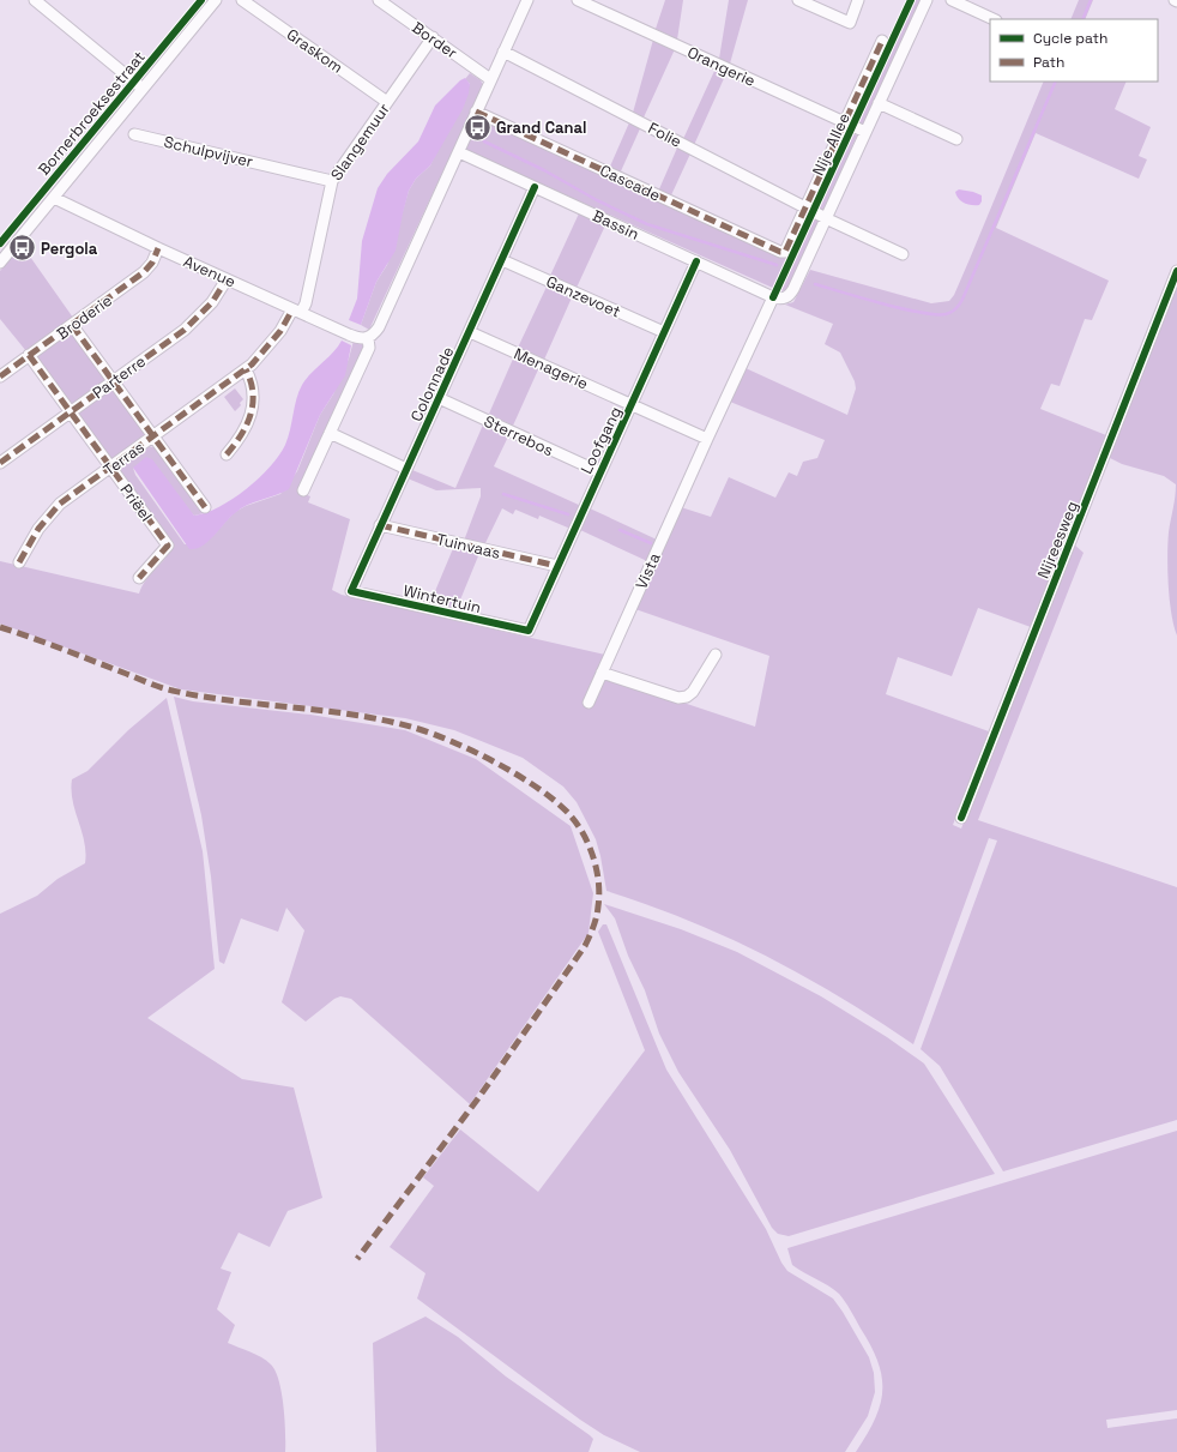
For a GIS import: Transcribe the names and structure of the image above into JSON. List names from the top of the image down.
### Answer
{
  "streets": {
    "street": [
      "Border",
      "Graskom",
      "Orangerie",
      "Bornerbroeksestraat",
      "Folie",
      "Slangemuur",
      "Nije Allee",
      "Schulpvijver",
      "Cascade",
      "Bassin",
      "Avenue",
      "Ganzevoet",
      "Broderie",
      "Menagerie",
      "Parterre",
      "Colonnade",
      "Sterrebos",
      "Loofgang",
      "Terras",
      "Priëel",
      "Nijreesweg",
      "Tuinvaas",
      "Vista",
      "Wintertuin"
    ]
  },
  "crossings": [
    ["Border", "Slangemuur"],
    ["Graskom", "Slangemuur"],
    ["Orangerie", "Nije Allee"],
    ["Bornerbroeksestraat", "Avenue"],
    ["Folie", "Nije Allee"],
    ["Slangemuur", "Schulpvijver"],
    ["Slangemuur", "Avenue"],
    ["Slangemuur", "Terras"],
    ["Nije Allee", "Cascade"],
    ["Nije Allee", "Bassin"],
    ["Nije Allee", "Vista"],
    ["Bassin", "Colonnade"],
    ["Bassin", "Loofgang"],
    ["Bassin", "Vista"],
    ["Avenue", "Broderie"],
    ["Avenue", "Parterre"],
    ["Avenue", "Terras"],
    ["Ganzevoet", "Colonnade"],
    ["Ganzevoet", "Loofgang"],
    ["Broderie", "Priëel"],
    ["Menagerie", "Colonnade"],
    ["Menagerie", "Loofgang"],
    ["Parterre", "Priëel"],
    ["Colonnade", "Sterrebos"],
    ["Colonnade", "Tuinvaas"],
    ["Colonnade", "Wintertuin"],
    ["Sterrebos", "Loofgang"],
    ["Loofgang", "Tuinvaas"],
    ["Loofgang", "Wintertuin"],
    ["Terras", "Priëel"]
  ],
  "places": {
    "bus stop": ["Grand Canal", "Pergola"]
  },
  "legend": ["Cycle path", "Path"]
}
